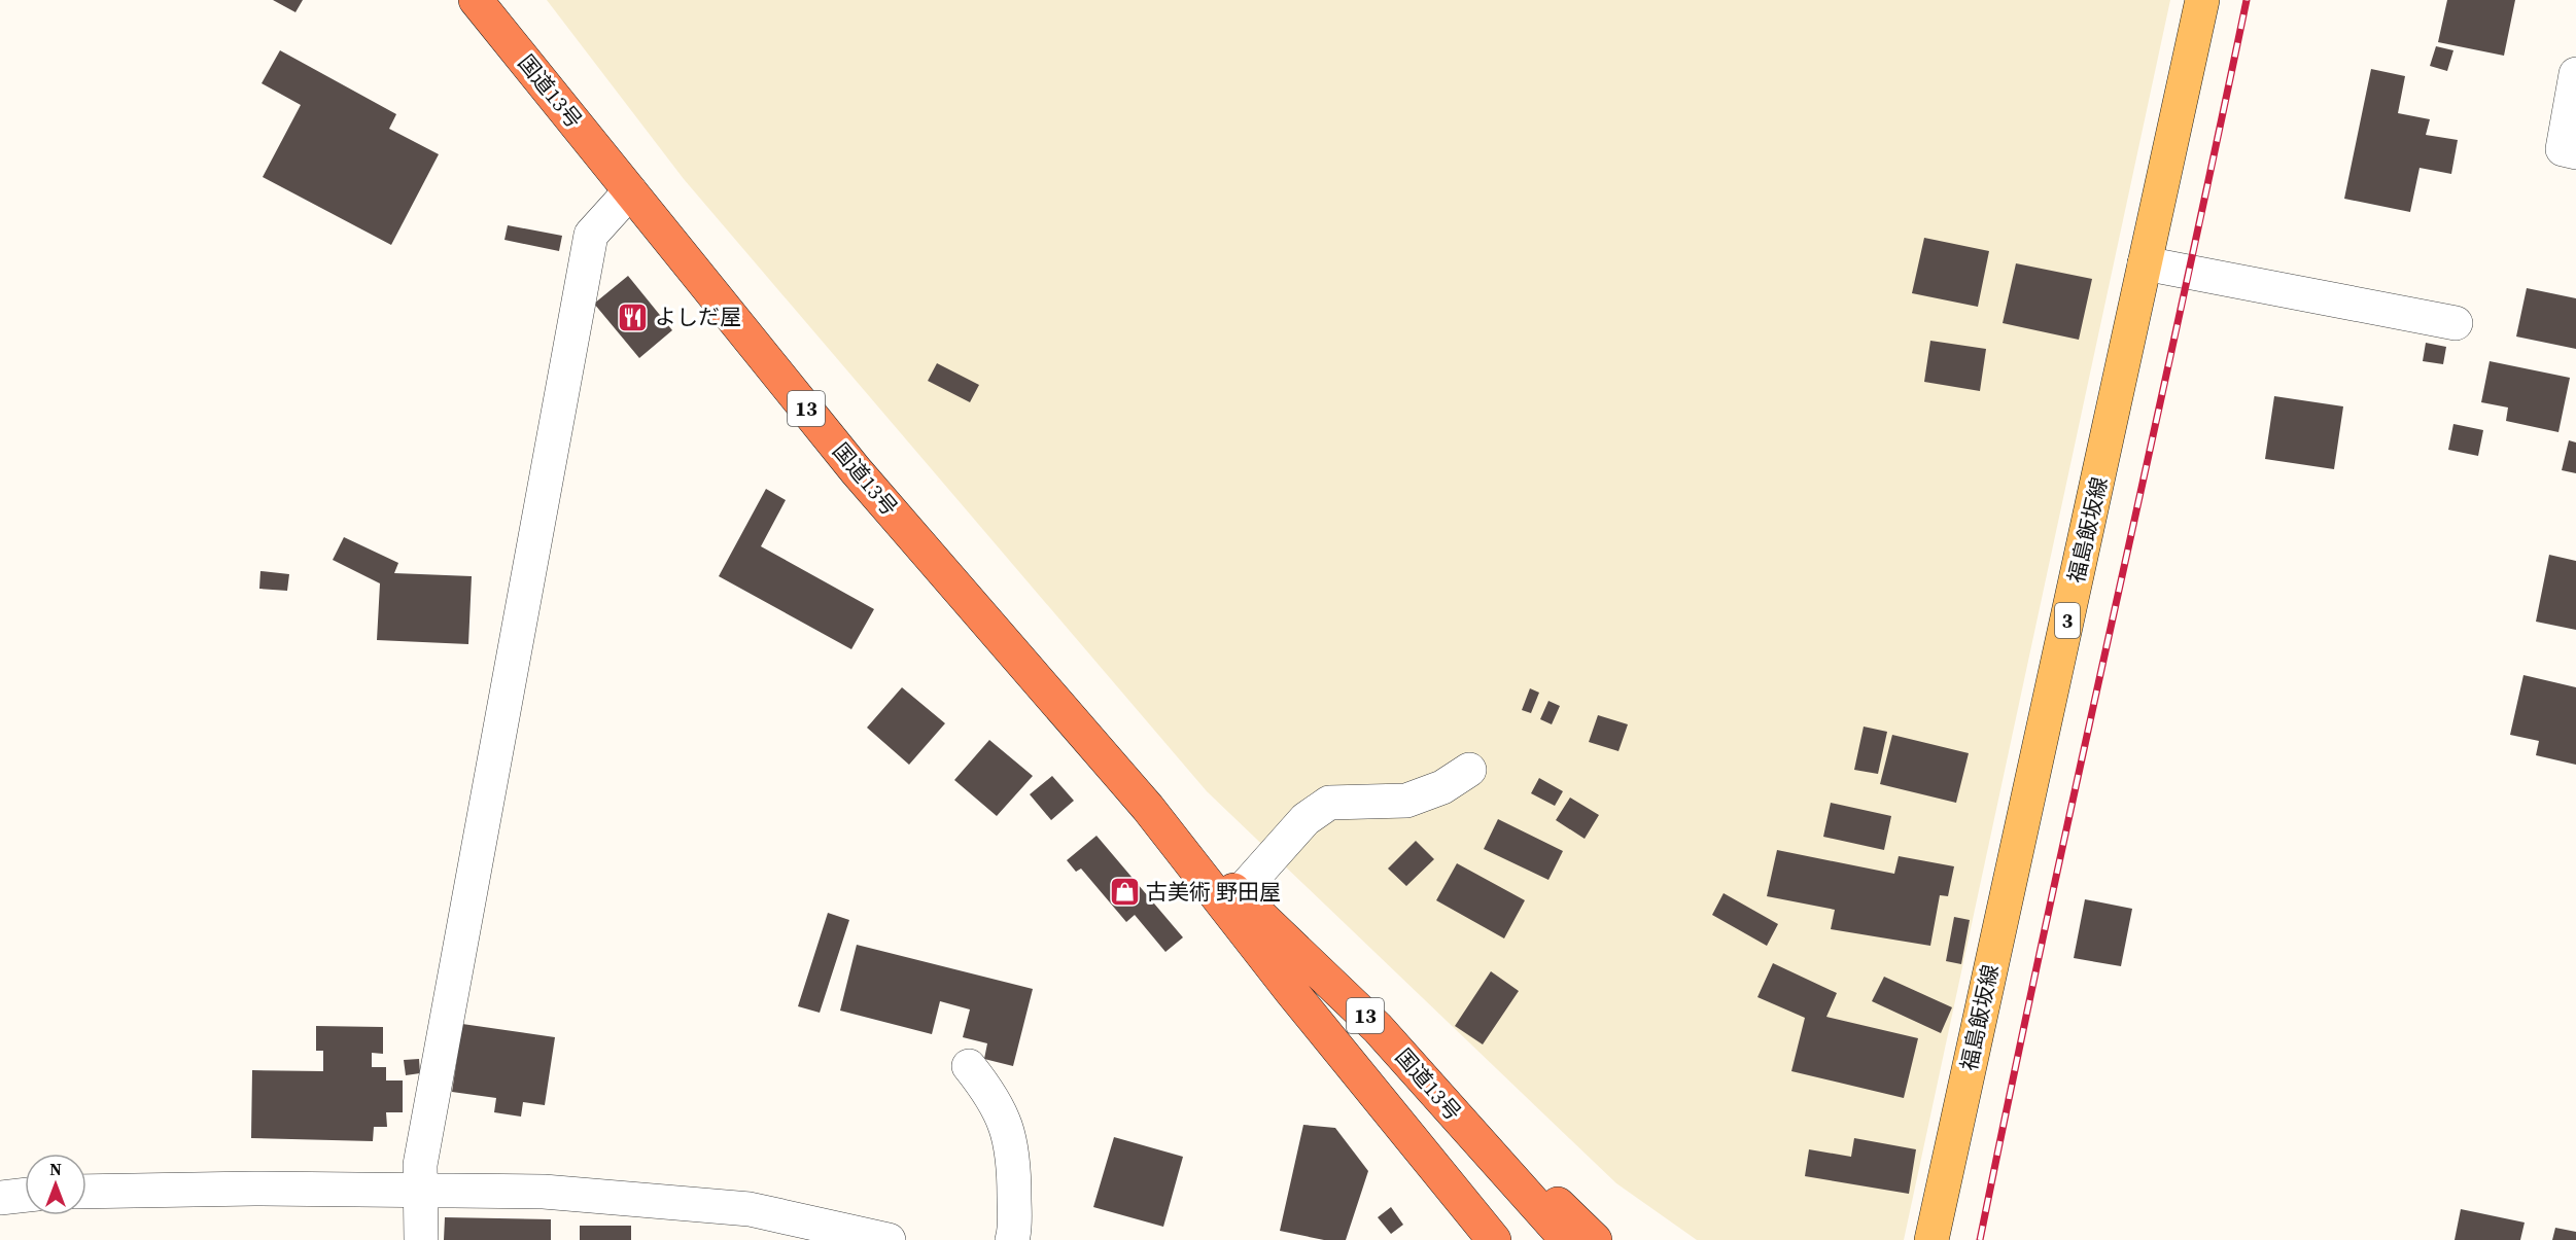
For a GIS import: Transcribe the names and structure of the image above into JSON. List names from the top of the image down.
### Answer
{
  "streets": {
    "highway": ["国道13号", "13"],
    "main road": ["福島飯坂線", "3"]
  },
  "places": {
    "restaurant": ["よしだ屋"],
    "shop": ["古美術 野田屋"]
  },
  "north": "top"
}
